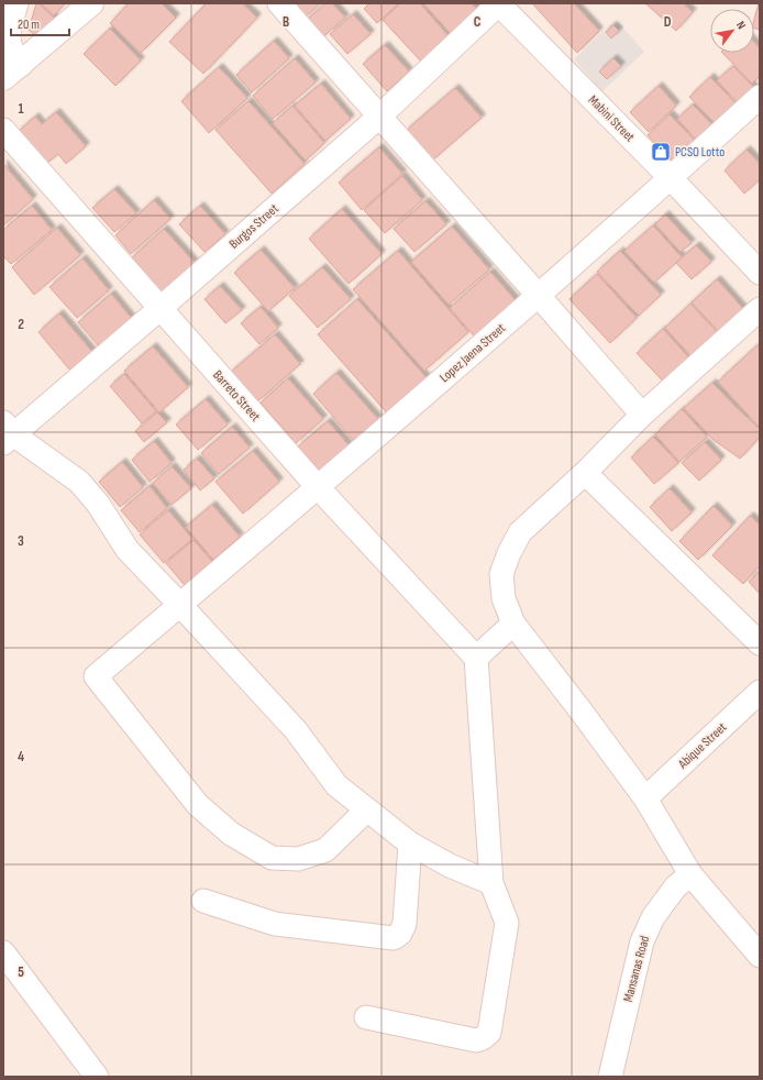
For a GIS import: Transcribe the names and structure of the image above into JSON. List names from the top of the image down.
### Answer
{
  "streets": {
    "street": [
      "Mabini Street",
      "Burgos Street",
      "Lopez Jaena Street",
      "Barreto Street",
      "Abique Street",
      "Mansanas Road"
    ]
  },
  "crossings": [
    ["Mabini Street", "Burgos Street"],
    ["Mabini Street", "Lopez Jaena Street"],
    ["Burgos Street", "Barreto Street"],
    ["Lopez Jaena Street", "Barreto Street"]
  ],
  "places": {
    "shop": ["PCSO Lotto"]
  },
  "scale_bar": "20 m",
  "north": "top right",
  "grid": {
    "columns": ["B", "C", "D"],
    "rows": [
      "1",
      "2",
      "3",
      "4",
      "5"
    ]
  }
}
